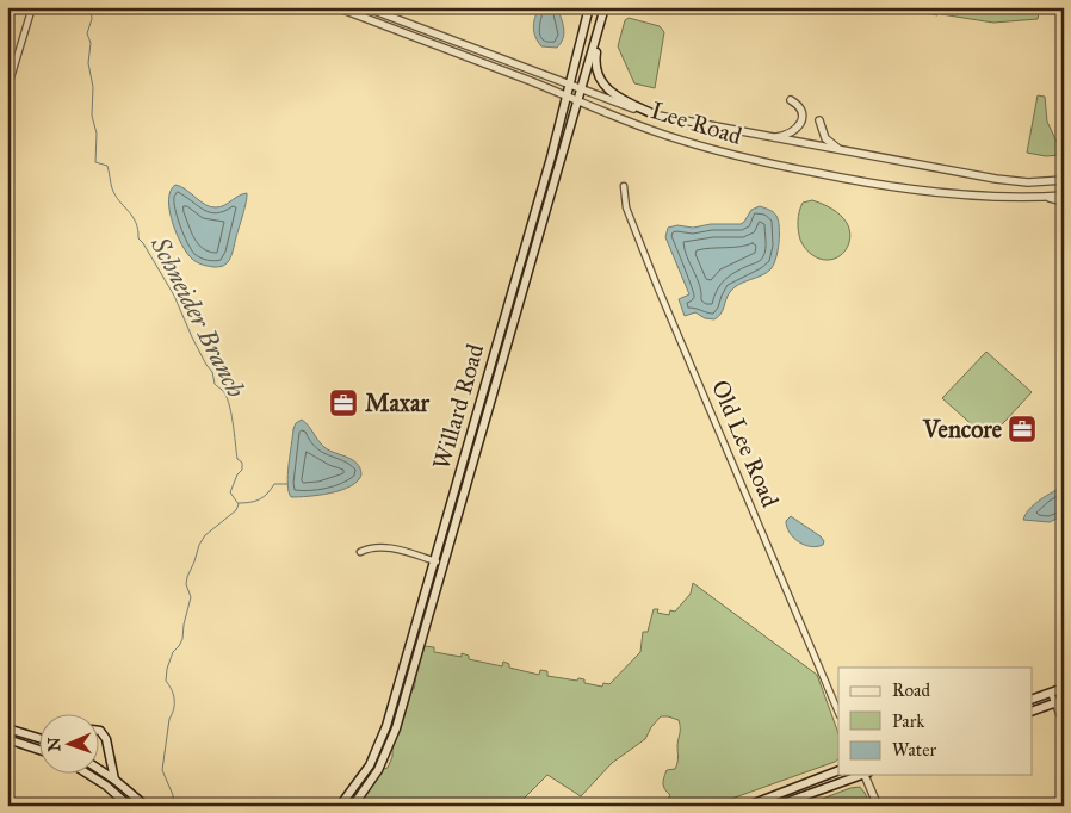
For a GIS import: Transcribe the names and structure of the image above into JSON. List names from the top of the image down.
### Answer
{
  "streets": {
    "main road": ["Willard Road"],
    "street": ["Lee Road", "Old Lee Road"]
  },
  "crossings": [
    ["Lee Road", "Willard Road"]
  ],
  "water": ["Schneider Branch"],
  "places": {
    "office": ["Maxar", "Vencore"]
  },
  "legend": ["Road", "Park", "Water"],
  "north": "left"
}
